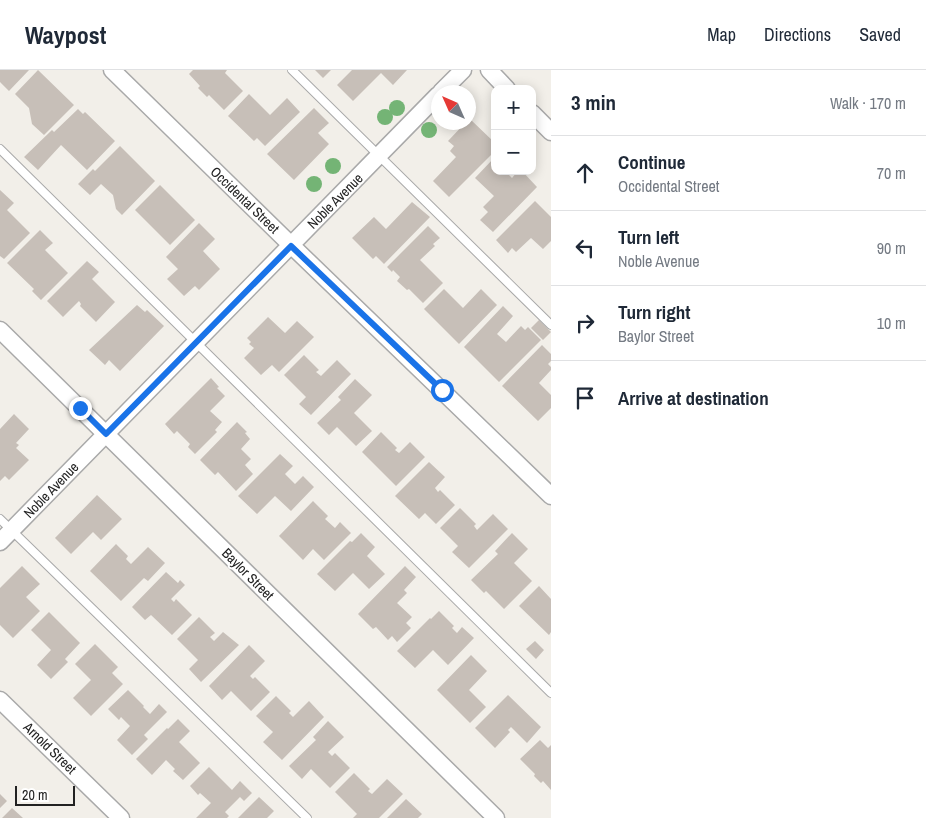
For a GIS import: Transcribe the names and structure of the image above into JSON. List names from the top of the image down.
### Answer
{
  "streets": {
    "street": [
      "Occidental Street",
      "Noble Avenue",
      "Baylor Street",
      "Arnold Street"
    ]
  },
  "crossings": [
    ["Occidental Street", "Noble Avenue"],
    ["Noble Avenue", "Baylor Street"]
  ],
  "scale_bar": "20 m",
  "north": "top left",
  "page": {
    "header": "Waypost",
    "nav": ["Map", "Directions", "Saved"],
    "heading": ["3 min", "Walk · 170 m"],
    "map_buttons": ["+", "−"],
    "list": [
      ["Continue", "Occidental Street", "70 m"],
      ["Turn left", "Noble Avenue", "90 m"],
      ["Turn right", "Baylor Street", "10 m"],
      "Arrive at destination"
    ],
    "scale": "20 m"
  }
}
